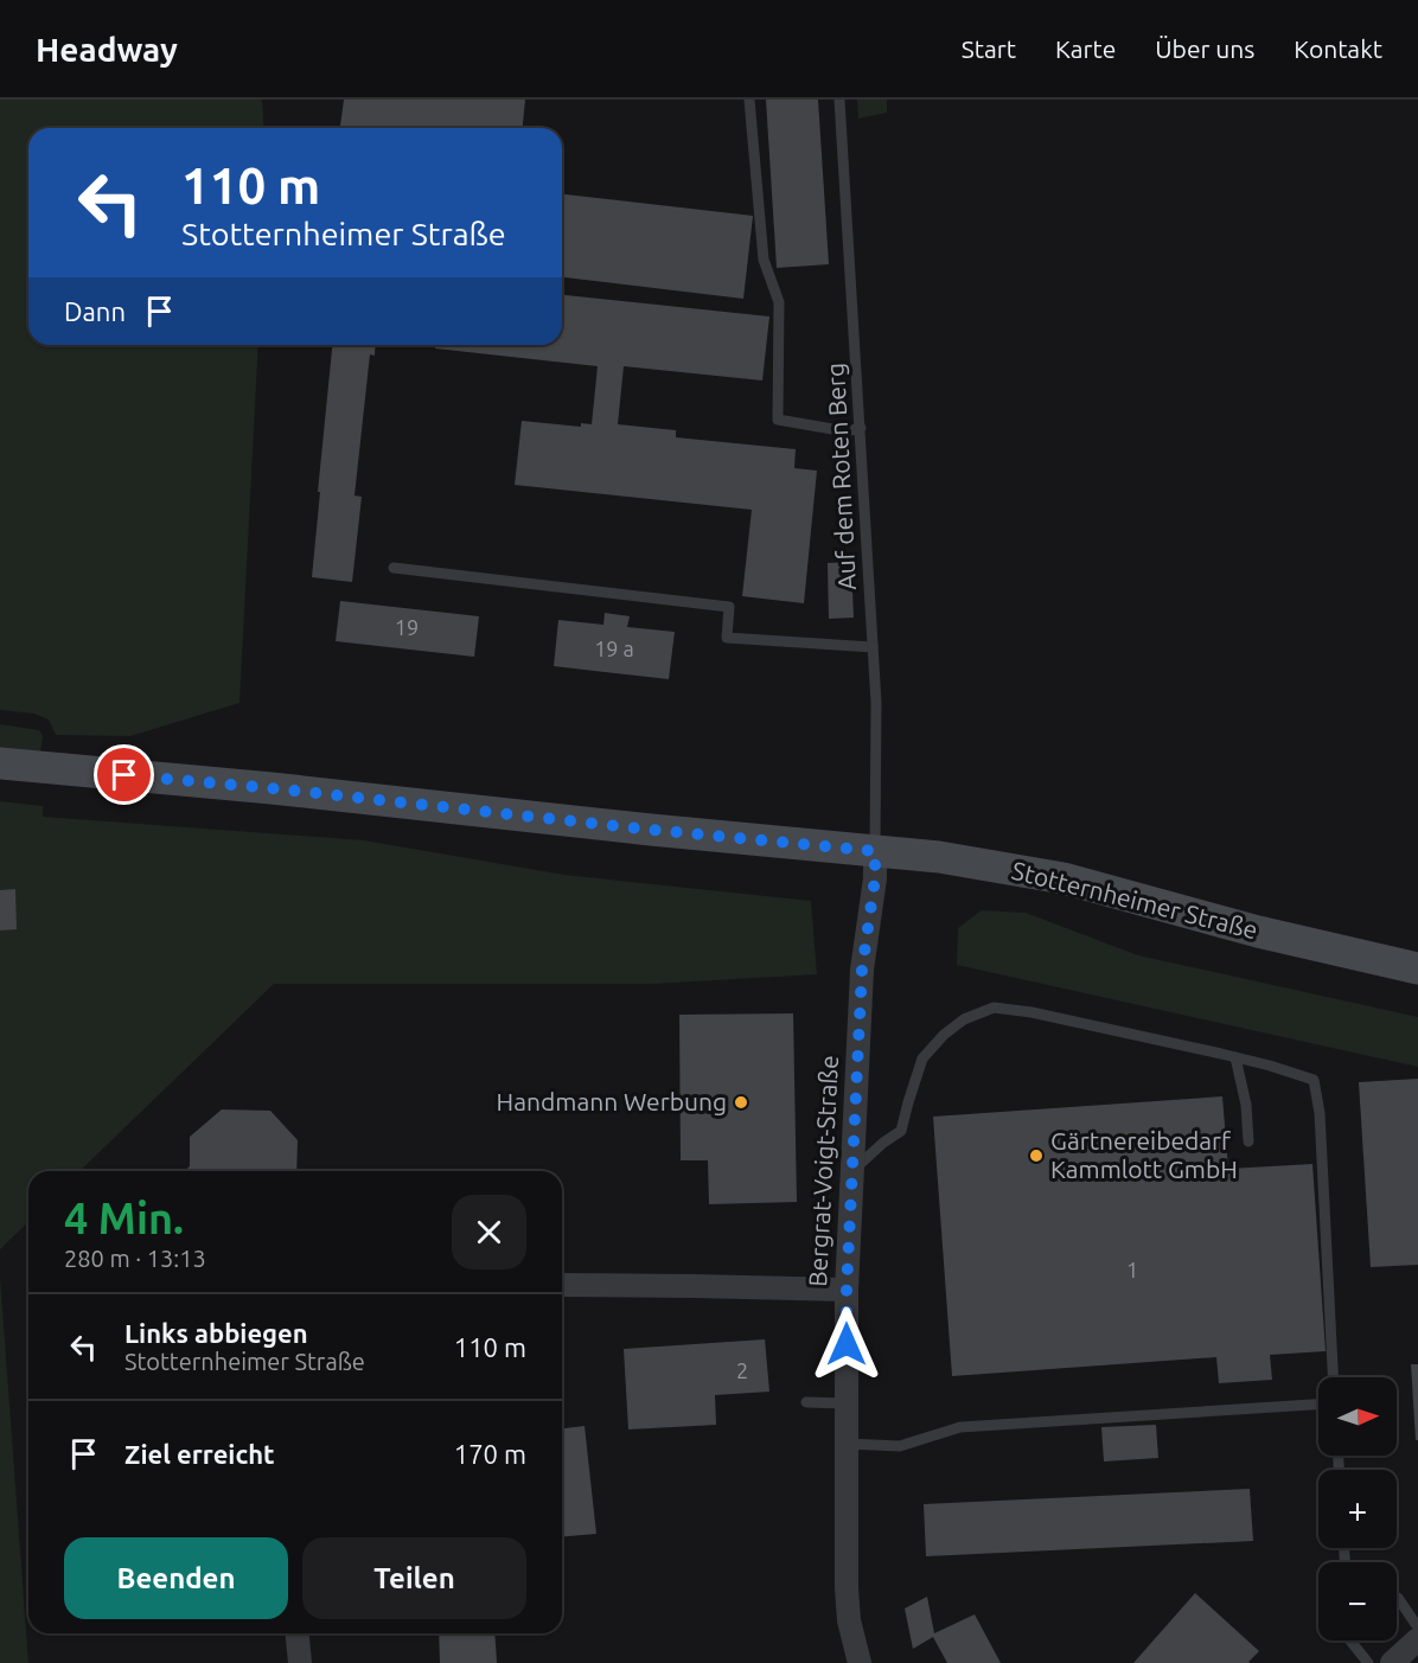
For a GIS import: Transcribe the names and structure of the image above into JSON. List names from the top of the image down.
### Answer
{
  "streets": {
    "main road": ["Stotternheimer Straße"],
    "street": ["Bergrat-Voigt-Straße"],
    "lane": ["Auf dem Roten Berg"]
  },
  "crossings": [
    ["Auf dem Roten Berg", "Stotternheimer Straße"],
    ["Auf dem Roten Berg", "Bergrat-Voigt-Straße"],
    ["Stotternheimer Straße", "Bergrat-Voigt-Straße"]
  ],
  "places": ["Handmann Werbung", "Gärtnereibedarf Kammlott GmbH"],
  "house_numbers": [
    "19",
    "19 a",
    "1",
    "2"
  ],
  "north": "right",
  "page": {
    "header": "Headway",
    "nav": [
      "Start",
      "Karte",
      "Über uns",
      "Kontakt"
    ],
    "turn": ["110 m", "Stotternheimer Straße"],
    "then": "Dann",
    "heading": ["4 Min.", "280 m · 13:13"],
    "list": [
      {
        "name": "Links abbiegen",
        "note": "Stotternheimer Straße",
        "value": "110 m"
      },
      {
        "name": "Ziel erreicht",
        "value": "170 m"
      }
    ],
    "map_buttons": ["+", "−"],
    "buttons": ["Beenden", "Teilen"]
  }
}
